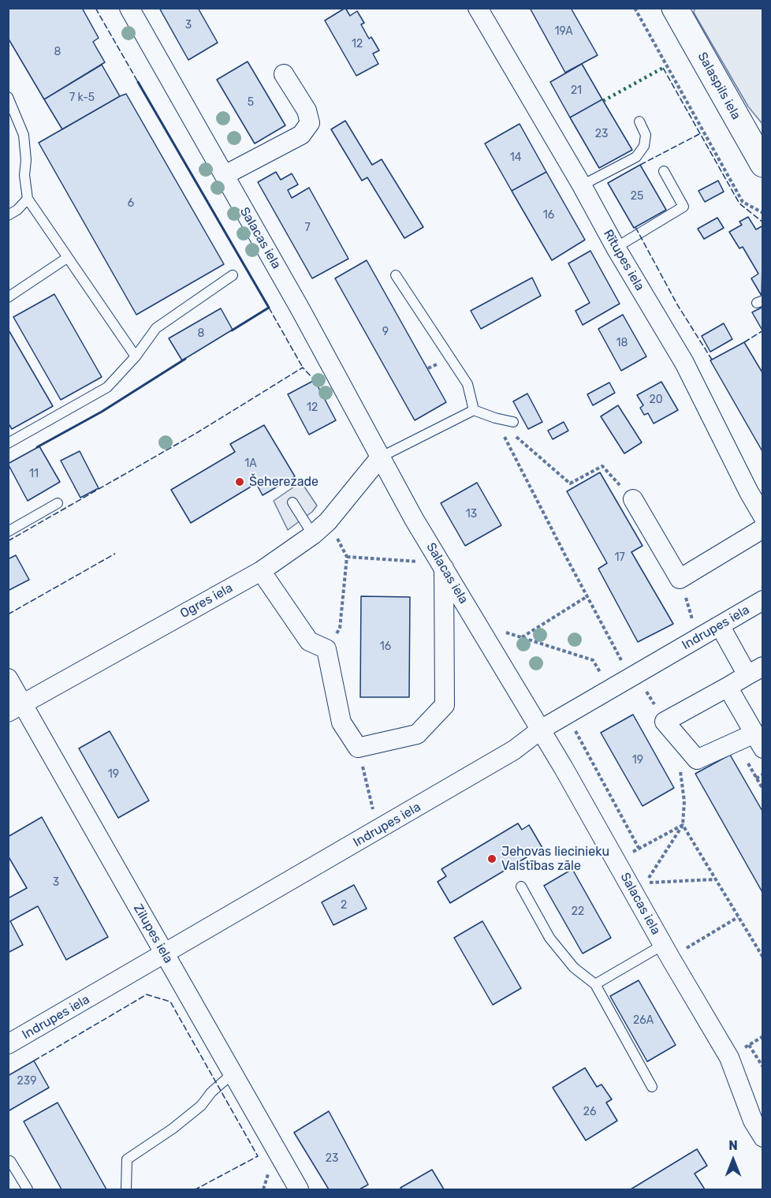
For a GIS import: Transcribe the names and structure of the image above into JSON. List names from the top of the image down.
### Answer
{
  "streets": {
    "street": [
      "Salaspils iela",
      "Salacas iela",
      "Rītupes iela",
      "Ogres iela",
      "Indrupes iela",
      "Zilupes iela"
    ]
  },
  "crossings": [
    ["Salacas iela", "Ogres iela"],
    ["Salacas iela", "Indrupes iela"],
    ["Ogres iela", "Zilupes iela"],
    ["Indrupes iela", "Zilupes iela"]
  ],
  "places": ["Šeherezade", "Jehovas liecinieku Valstības zāle"],
  "house_numbers": [
    "3",
    "19A",
    "12",
    "8",
    "21",
    "7 k-5",
    "5",
    "23",
    "14",
    "25",
    "6",
    "16",
    "7",
    "9",
    "8",
    "18",
    "20",
    "12",
    "1A",
    "11",
    "13",
    "17",
    "16",
    "19",
    "19",
    "3",
    "2",
    "22",
    "26A",
    "239",
    "26",
    "23"
  ],
  "north": "top"
}
